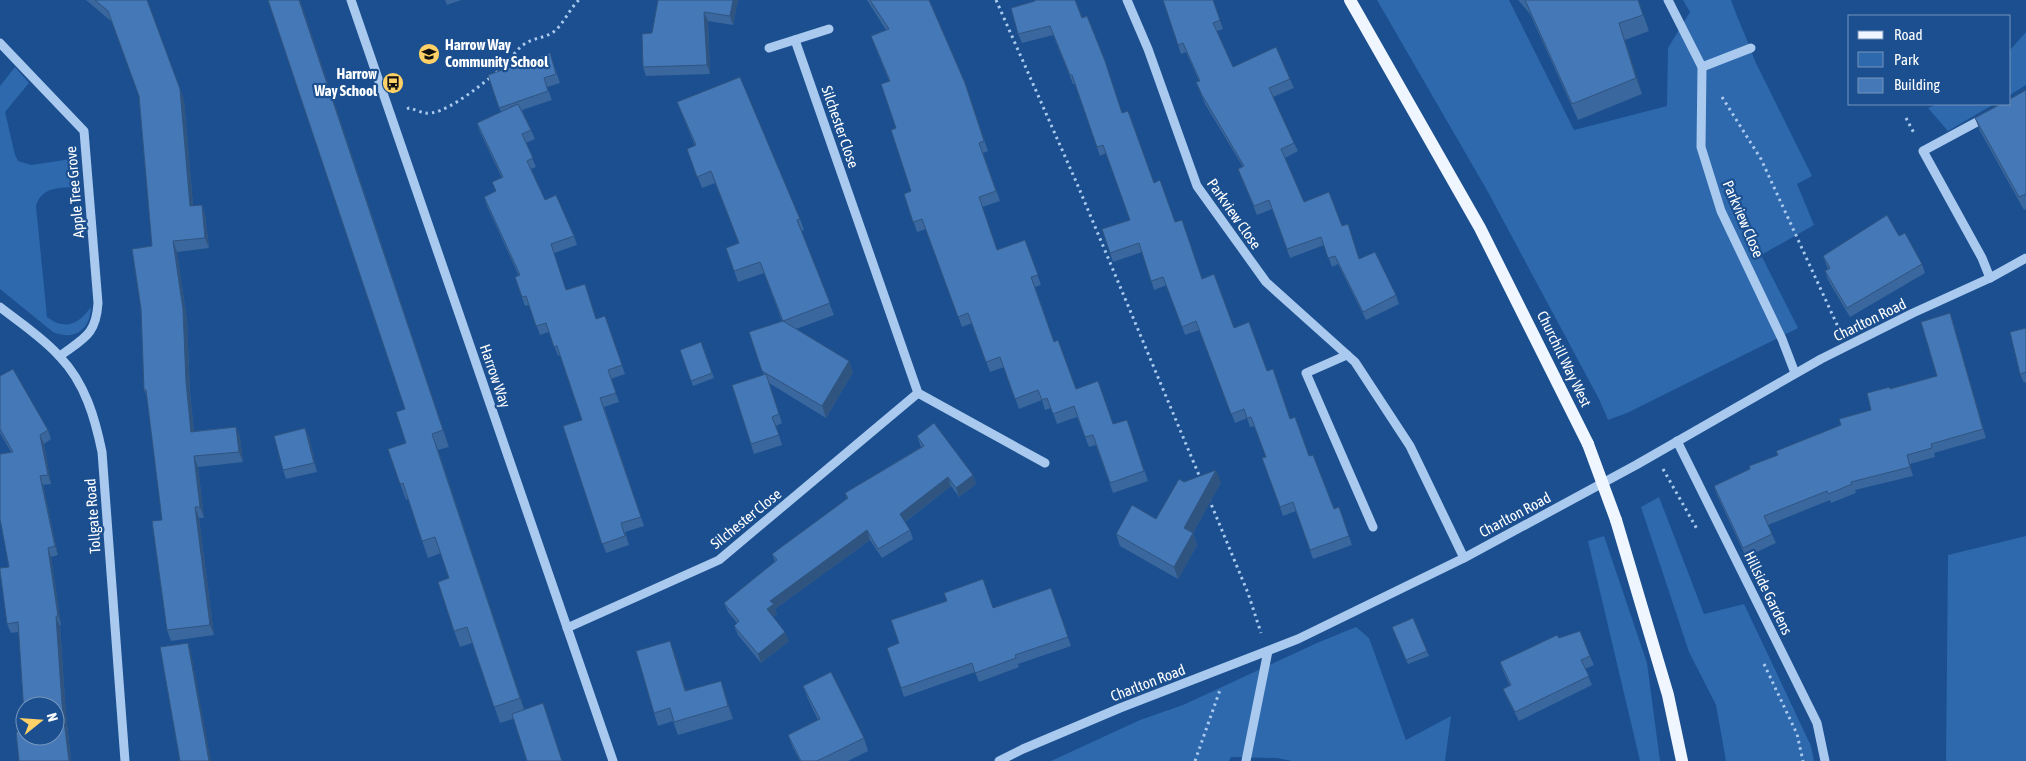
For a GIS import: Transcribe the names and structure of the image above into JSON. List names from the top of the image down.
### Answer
{
  "streets": {
    "main road": ["Churchill Way West"],
    "street": [
      "Silchester Close",
      "Apple Tree Grove",
      "Parkview Close",
      "Charlton Road",
      "Harrow Way",
      "Tollgate Road",
      "Hillside Gardens"
    ]
  },
  "crossings": [
    ["Silchester Close", "Harrow Way"],
    ["Apple Tree Grove", "Tollgate Road"],
    ["Parkview Close", "Charlton Road"],
    ["Charlton Road", "Hillside Gardens"]
  ],
  "places": {
    "school or university": ["Harrow Way Community School"],
    "bus stop": ["Harrow Way School"]
  },
  "legend": ["Road", "Park", "Building"],
  "north": "right"
}
